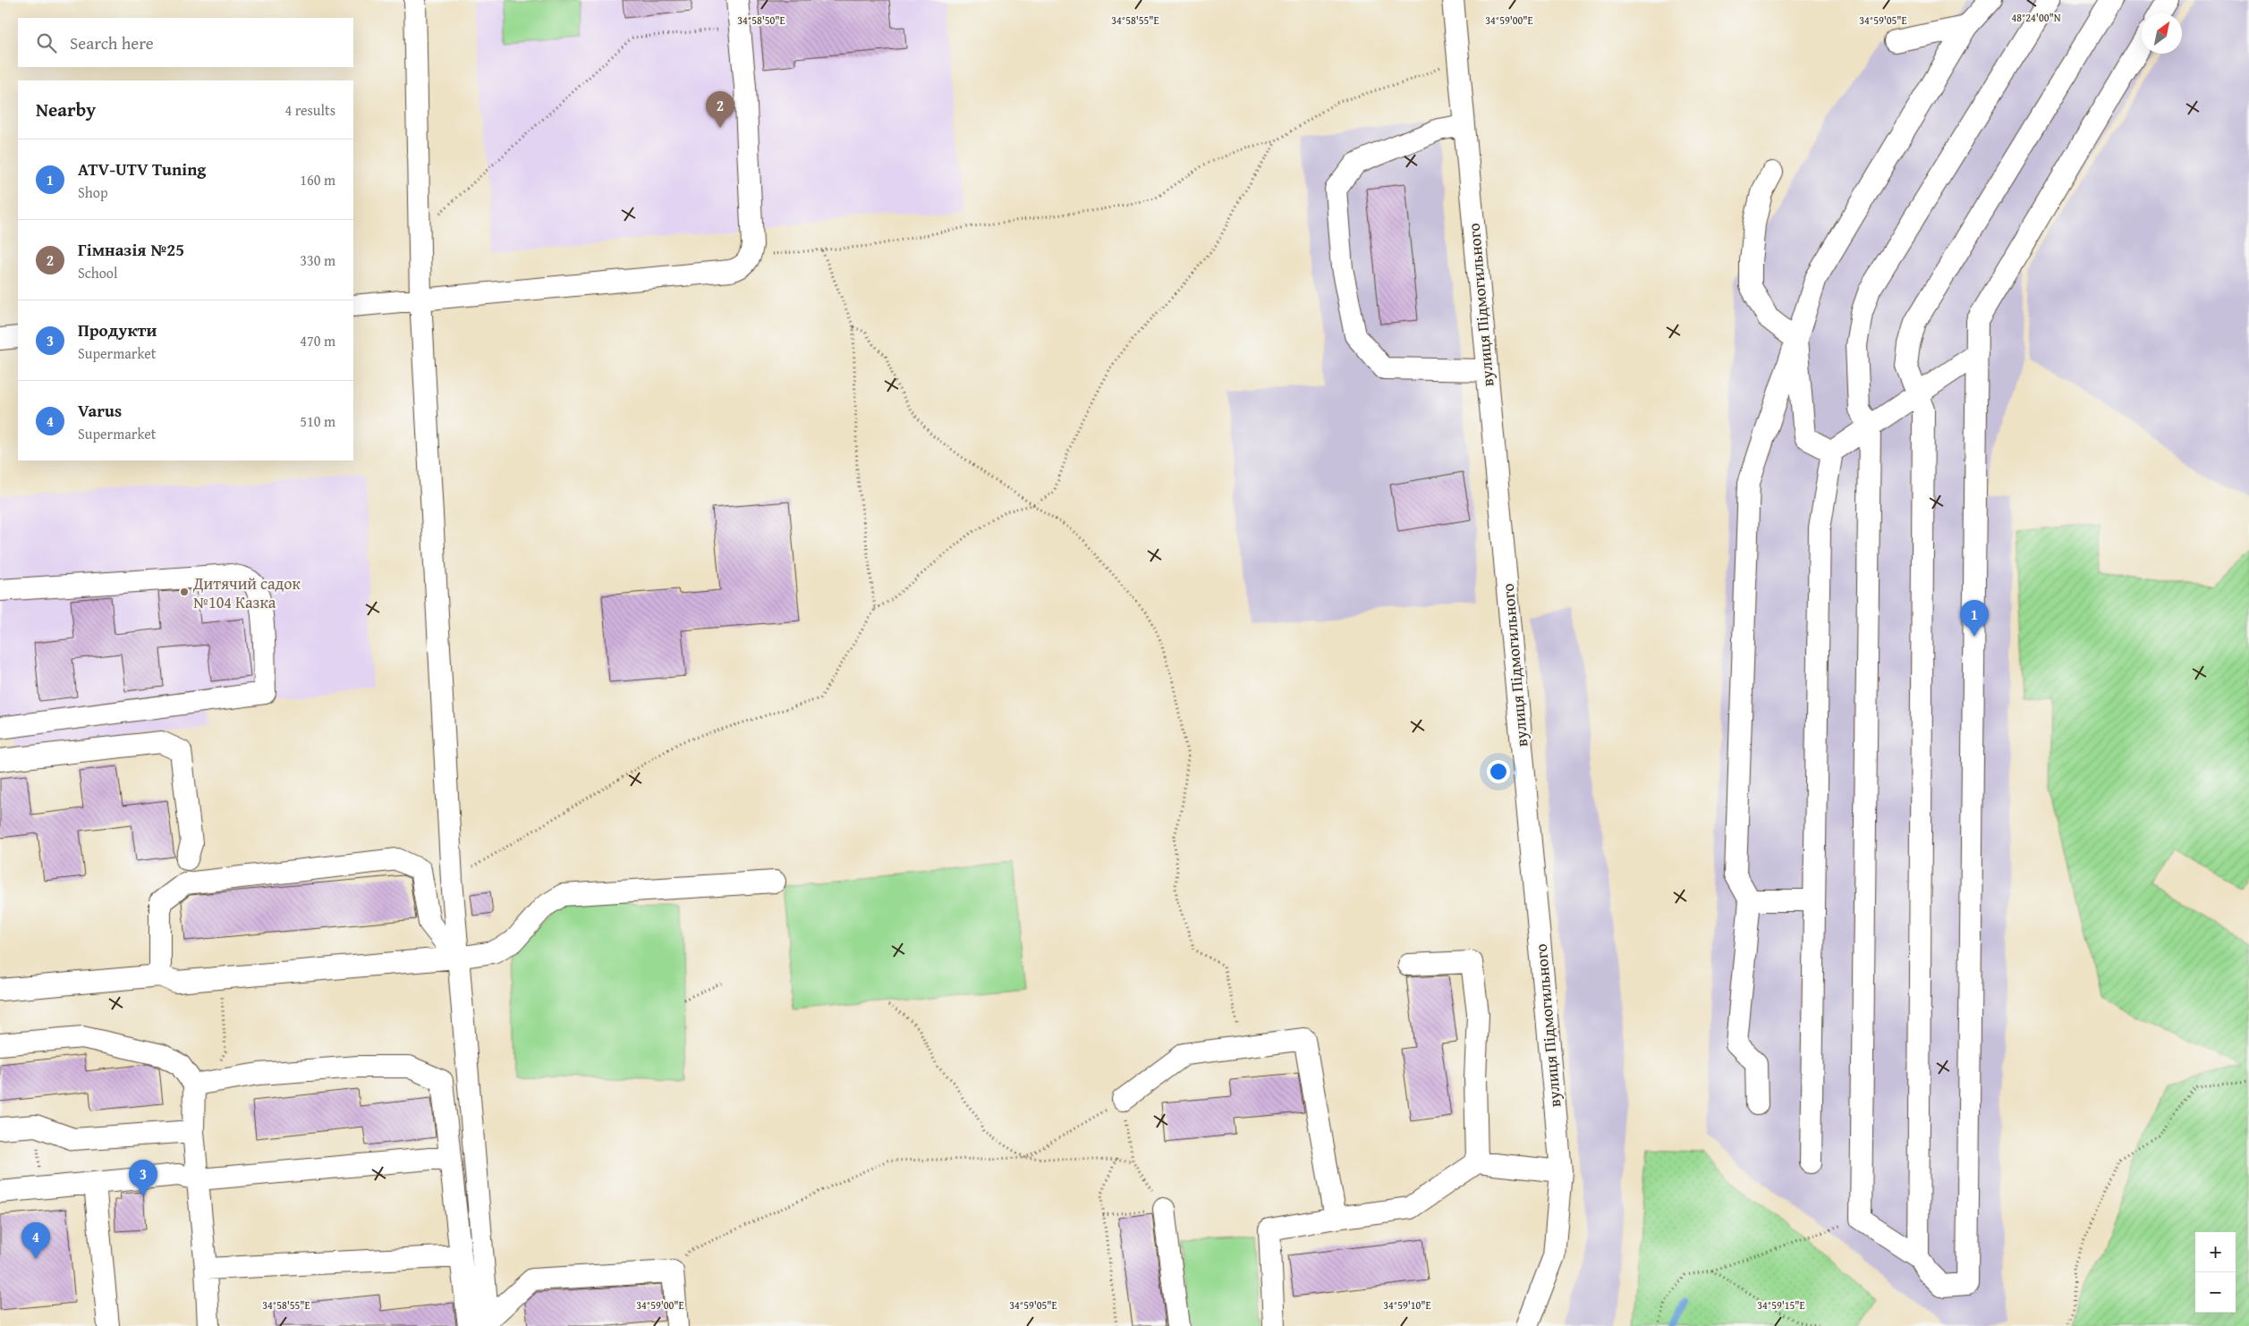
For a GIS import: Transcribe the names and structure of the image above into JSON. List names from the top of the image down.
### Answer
{
  "streets": {
    "street": ["вулиця Підмогильного"]
  },
  "places": ["Дитячий садок №104 Казка"],
  "north": "top right",
  "page": {
    "search": "Search here",
    "heading": ["Nearby", "4 results"],
    "pins": [
      "2",
      "1",
      "3",
      "4"
    ],
    "list": [
      {
        "mark": "1",
        "name": "ATV-UTV Tuning",
        "note": "Shop",
        "value": "160 m"
      },
      {
        "mark": "2",
        "name": "Гімназія №25",
        "note": "School",
        "value": "330 m"
      },
      {
        "mark": "3",
        "name": "Продукти",
        "note": "Supermarket",
        "value": "470 m"
      },
      {
        "mark": "4",
        "name": "Varus",
        "note": "Supermarket",
        "value": "510 m"
      }
    ],
    "map_buttons": ["+", "−"]
  },
  "coordinates": [
    "48°24'00\"N",
    "34°58'50\"E",
    "34°58'55\"E",
    "34°59'00\"E",
    "34°59'05\"E",
    "34°59'10\"E",
    "34°59'15\"E"
  ]
}
